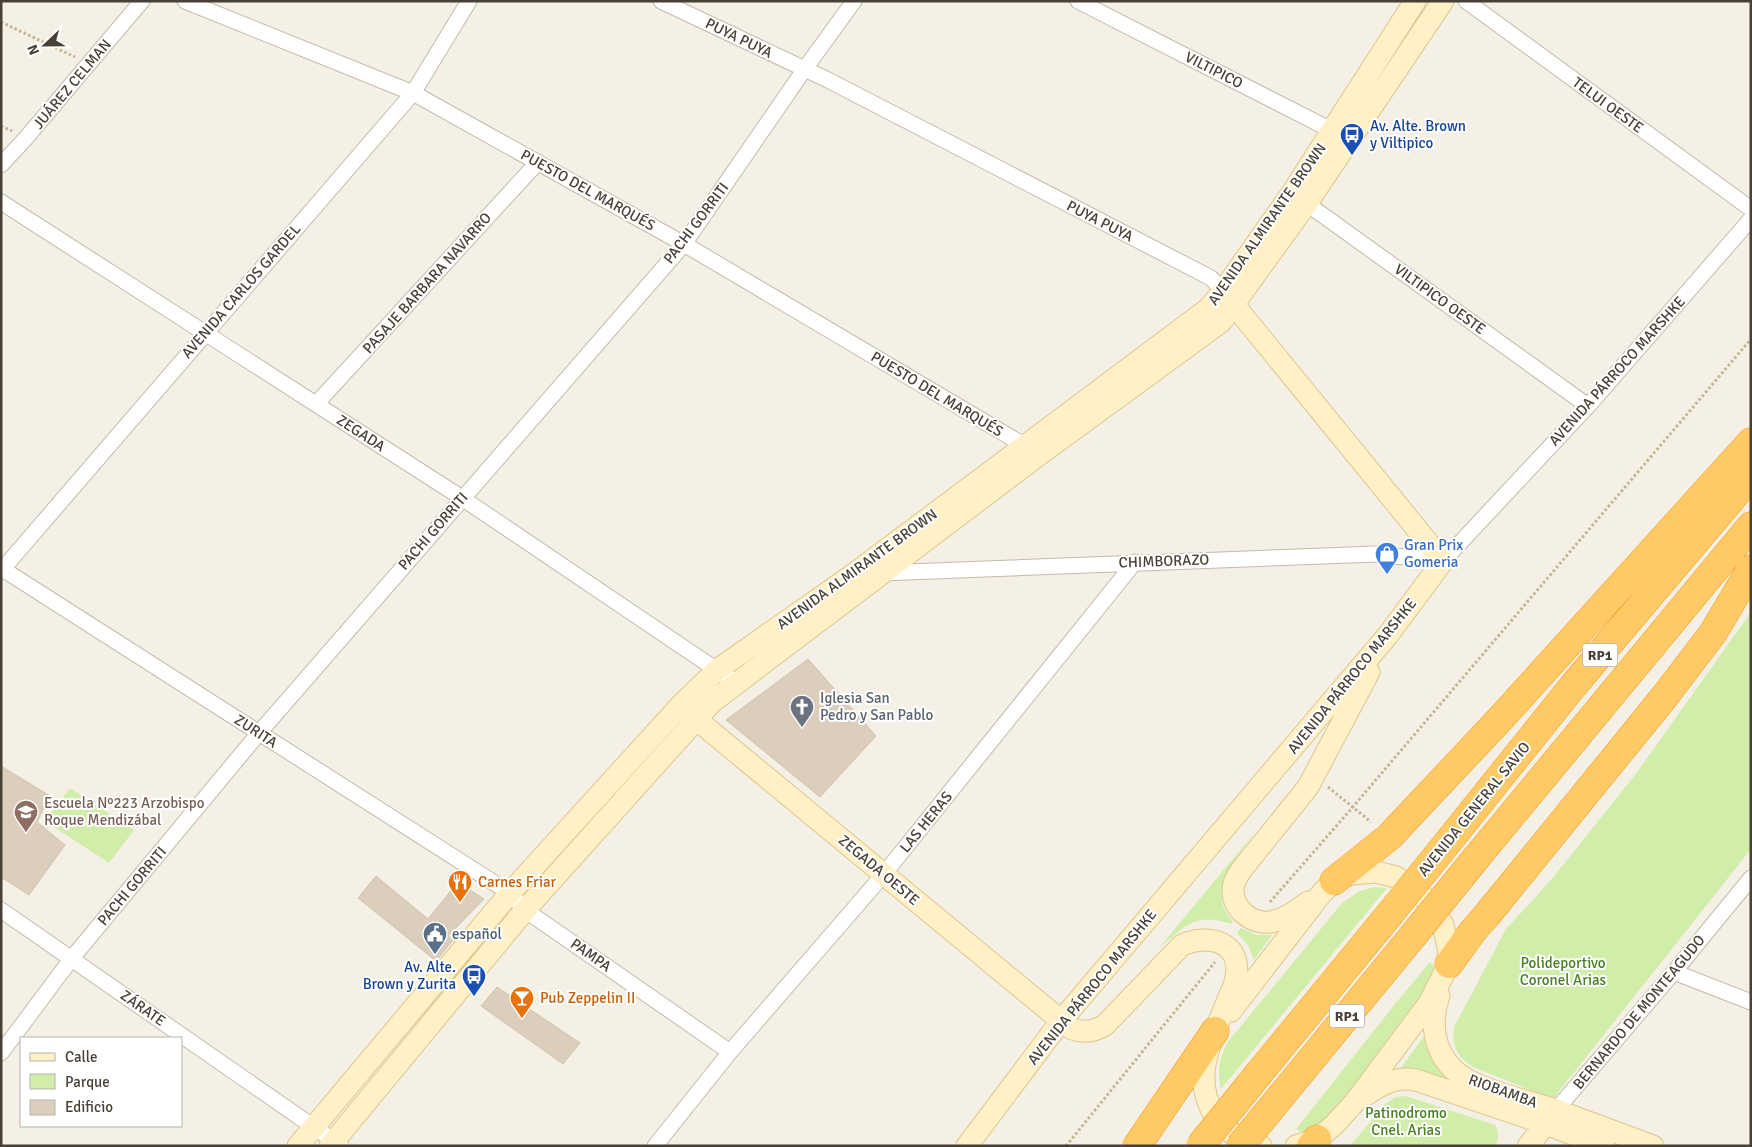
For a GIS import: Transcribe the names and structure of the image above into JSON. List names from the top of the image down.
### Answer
{
  "streets": {
    "highway": ["RP1", "AVENIDA GENERAL SAVIO"],
    "main road": [
      "PUYA PUYA",
      "AVENIDA ALMIRANTE BROWN",
      "AVENIDA PÁRROCO MARSHKE",
      "ZEGADA OESTE",
      "BERNARDO DE MONTEAGUDO",
      "RIOBAMBA"
    ],
    "street": [
      "VILTIPICO",
      "JUÁREZ CELMAN",
      "TELUI OESTE",
      "PUESTO DEL MARQUÉS",
      "PACHI GORRITI",
      "PASAJE BARBARA NAVARRO",
      "AVENIDA CARLOS GARDEL",
      "VILTIPICO OESTE",
      "ZEGADA",
      "CHIMBORAZO",
      "ZURITA",
      "LAS HERAS",
      "PAMPA",
      "ZÁRATE"
    ]
  },
  "crossings": [
    ["PUYA PUYA", "PACHI GORRITI"],
    ["PUYA PUYA", "AVENIDA ALMIRANTE BROWN"],
    ["PUYA PUYA", "AVENIDA PÁRROCO MARSHKE"],
    ["PUYA PUYA", "CHIMBORAZO"],
    ["VILTIPICO", "AVENIDA ALMIRANTE BROWN"],
    ["PUESTO DEL MARQUÉS", "PACHI GORRITI"],
    ["PUESTO DEL MARQUÉS", "AVENIDA ALMIRANTE BROWN"],
    ["PUESTO DEL MARQUÉS", "PASAJE BARBARA NAVARRO"],
    ["PUESTO DEL MARQUÉS", "AVENIDA CARLOS GARDEL"],
    ["PACHI GORRITI", "ZEGADA"],
    ["PACHI GORRITI", "ZURITA"],
    ["PACHI GORRITI", "ZÁRATE"],
    ["AVENIDA ALMIRANTE BROWN", "VILTIPICO OESTE"],
    ["AVENIDA ALMIRANTE BROWN", "ZEGADA"],
    ["AVENIDA ALMIRANTE BROWN", "CHIMBORAZO"],
    ["AVENIDA ALMIRANTE BROWN", "ZURITA"],
    ["AVENIDA ALMIRANTE BROWN", "ZEGADA OESTE"],
    ["AVENIDA ALMIRANTE BROWN", "PAMPA"],
    ["AVENIDA ALMIRANTE BROWN", "ZÁRATE"],
    ["PASAJE BARBARA NAVARRO", "ZEGADA"],
    ["AVENIDA CARLOS GARDEL", "ZEGADA"],
    ["AVENIDA CARLOS GARDEL", "ZURITA"],
    ["VILTIPICO OESTE", "AVENIDA PÁRROCO MARSHKE"],
    ["AVENIDA PÁRROCO MARSHKE", "CHIMBORAZO"],
    ["AVENIDA PÁRROCO MARSHKE", "ZEGADA OESTE"],
    ["CHIMBORAZO", "LAS HERAS"],
    ["ZURITA", "PAMPA"],
    ["LAS HERAS", "ZEGADA OESTE"],
    ["LAS HERAS", "PAMPA"],
    ["BERNARDO DE MONTEAGUDO", "RIOBAMBA"]
  ],
  "parks": ["Polideportivo Coronel Arias", "Patinodromo Cnel. Arias"],
  "places": {
    "bus stop": ["Av. Alte. Brown y Viltipico", "Av. Alte. Brown y Zurita"],
    "shop": ["Gran Prix Gomeria"],
    "church": ["Iglesia San Pedro y San Pablo"],
    "school or university": ["Escuela Nº223 Arzobispo Roque Mendizábal"],
    "restaurant": ["Carnes Friar"],
    "public building": ["español"],
    "bar": ["Pub Zeppelin II"]
  },
  "legend": ["Calle", "Parque", "Edificio"],
  "north": "left"
}
